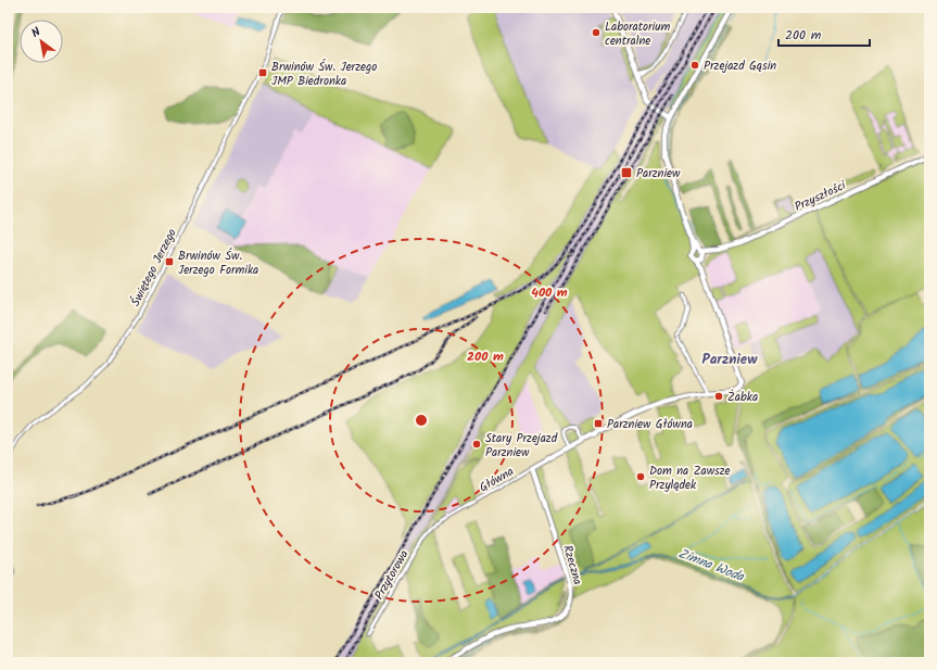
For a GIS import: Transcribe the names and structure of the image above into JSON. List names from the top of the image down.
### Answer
{
  "streets": {
    "street": [
      "Przyszłości",
      "Świętego Jerzego",
      "Główna",
      "Rzeczna",
      "Przytorowa"
    ]
  },
  "crossings": [
    ["Przyszłości", "Główna"],
    ["Główna", "Rzeczna"],
    ["Główna", "Przytorowa"]
  ],
  "districts": ["Parzniew"],
  "water": ["Zimna Woda"],
  "places": {
    "other": [
      "Laboratorium centralne",
      "Przejazd Gąsin",
      "Żabka",
      "Stary Przejazd Parzniew",
      "Dom na Zawsze Przylądek"
    ],
    "transit": [
      "Brwinów Św. Jerzego JMP Biedronka",
      "Parzniew",
      "Brwinów Św. Jerzego Formika",
      "Parzniew Główna"
    ]
  },
  "scale_bar": "200 m",
  "north": "top left",
  "rings": ["400 m", "200 m"]
}
